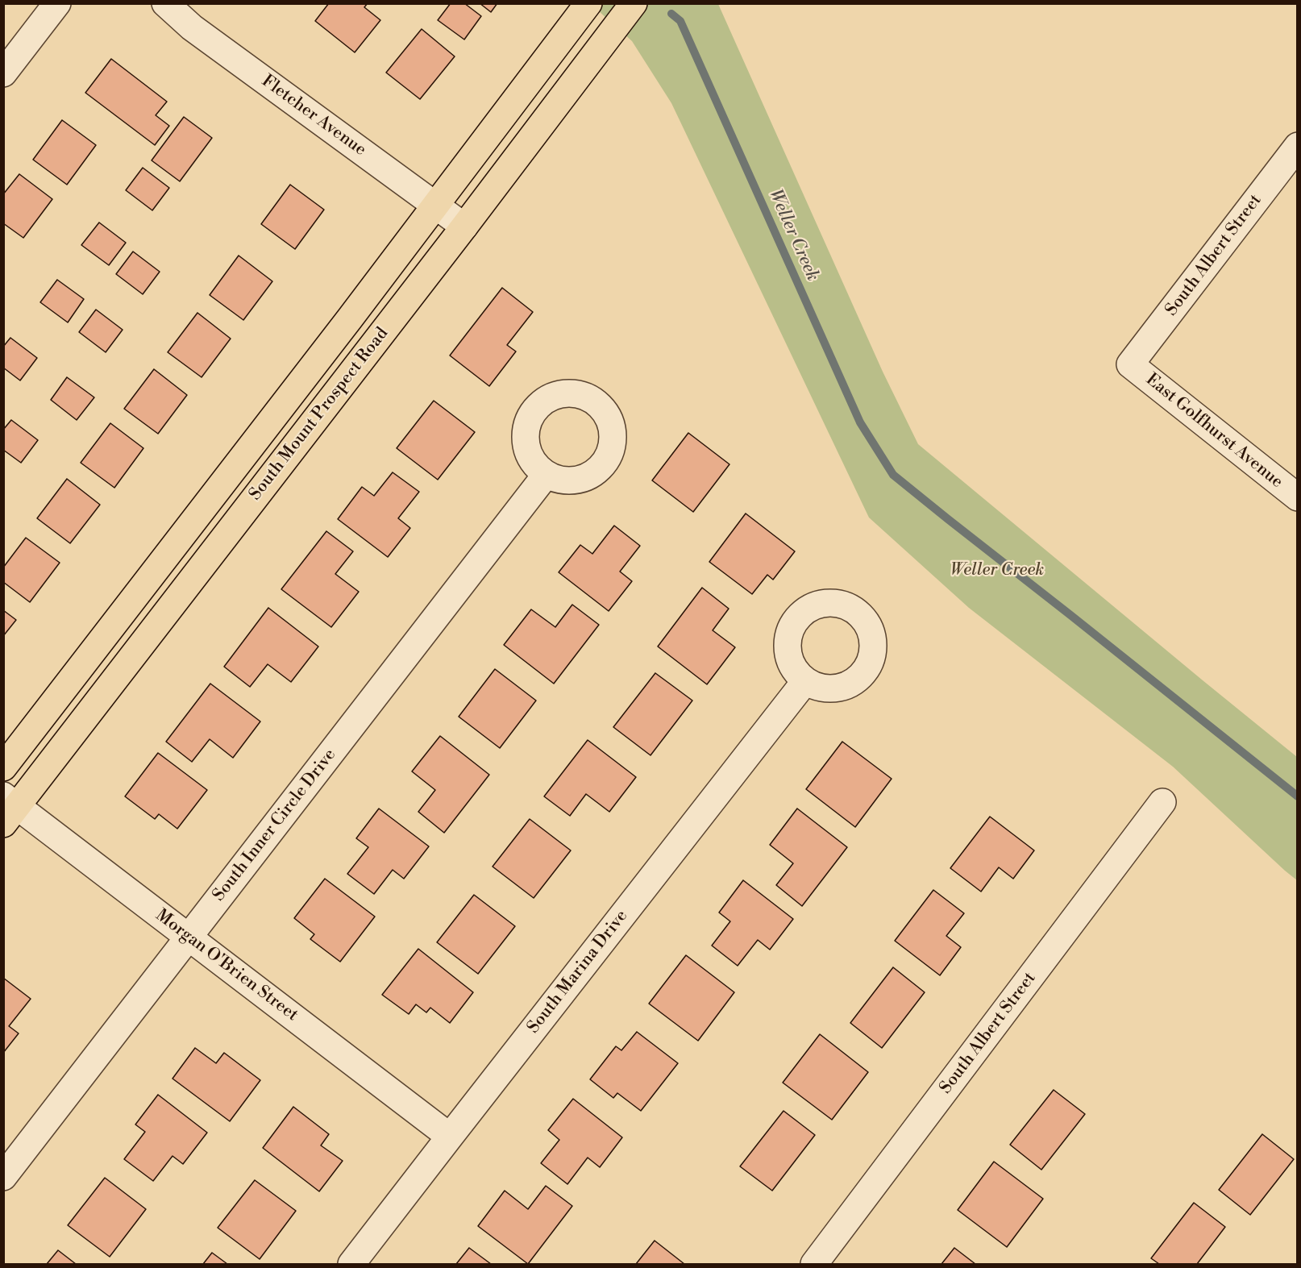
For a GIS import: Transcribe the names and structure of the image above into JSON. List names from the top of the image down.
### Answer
{
  "streets": {
    "main road": ["South Mount Prospect Road"],
    "street": [
      "Fletcher Avenue",
      "South Albert Street",
      "East Golfhurst Avenue",
      "South Inner Circle Drive",
      "Morgan O'Brien Street",
      "South Marina Drive"
    ]
  },
  "crossings": [
    ["Fletcher Avenue", "South Mount Prospect Road"],
    ["South Albert Street", "East Golfhurst Avenue"],
    ["South Mount Prospect Road", "Morgan O'Brien Street"],
    ["South Inner Circle Drive", "Morgan O'Brien Street"],
    ["Morgan O'Brien Street", "South Marina Drive"]
  ],
  "water": ["Weller Creek"],
  "parks": ["Weller Creek"]
}
